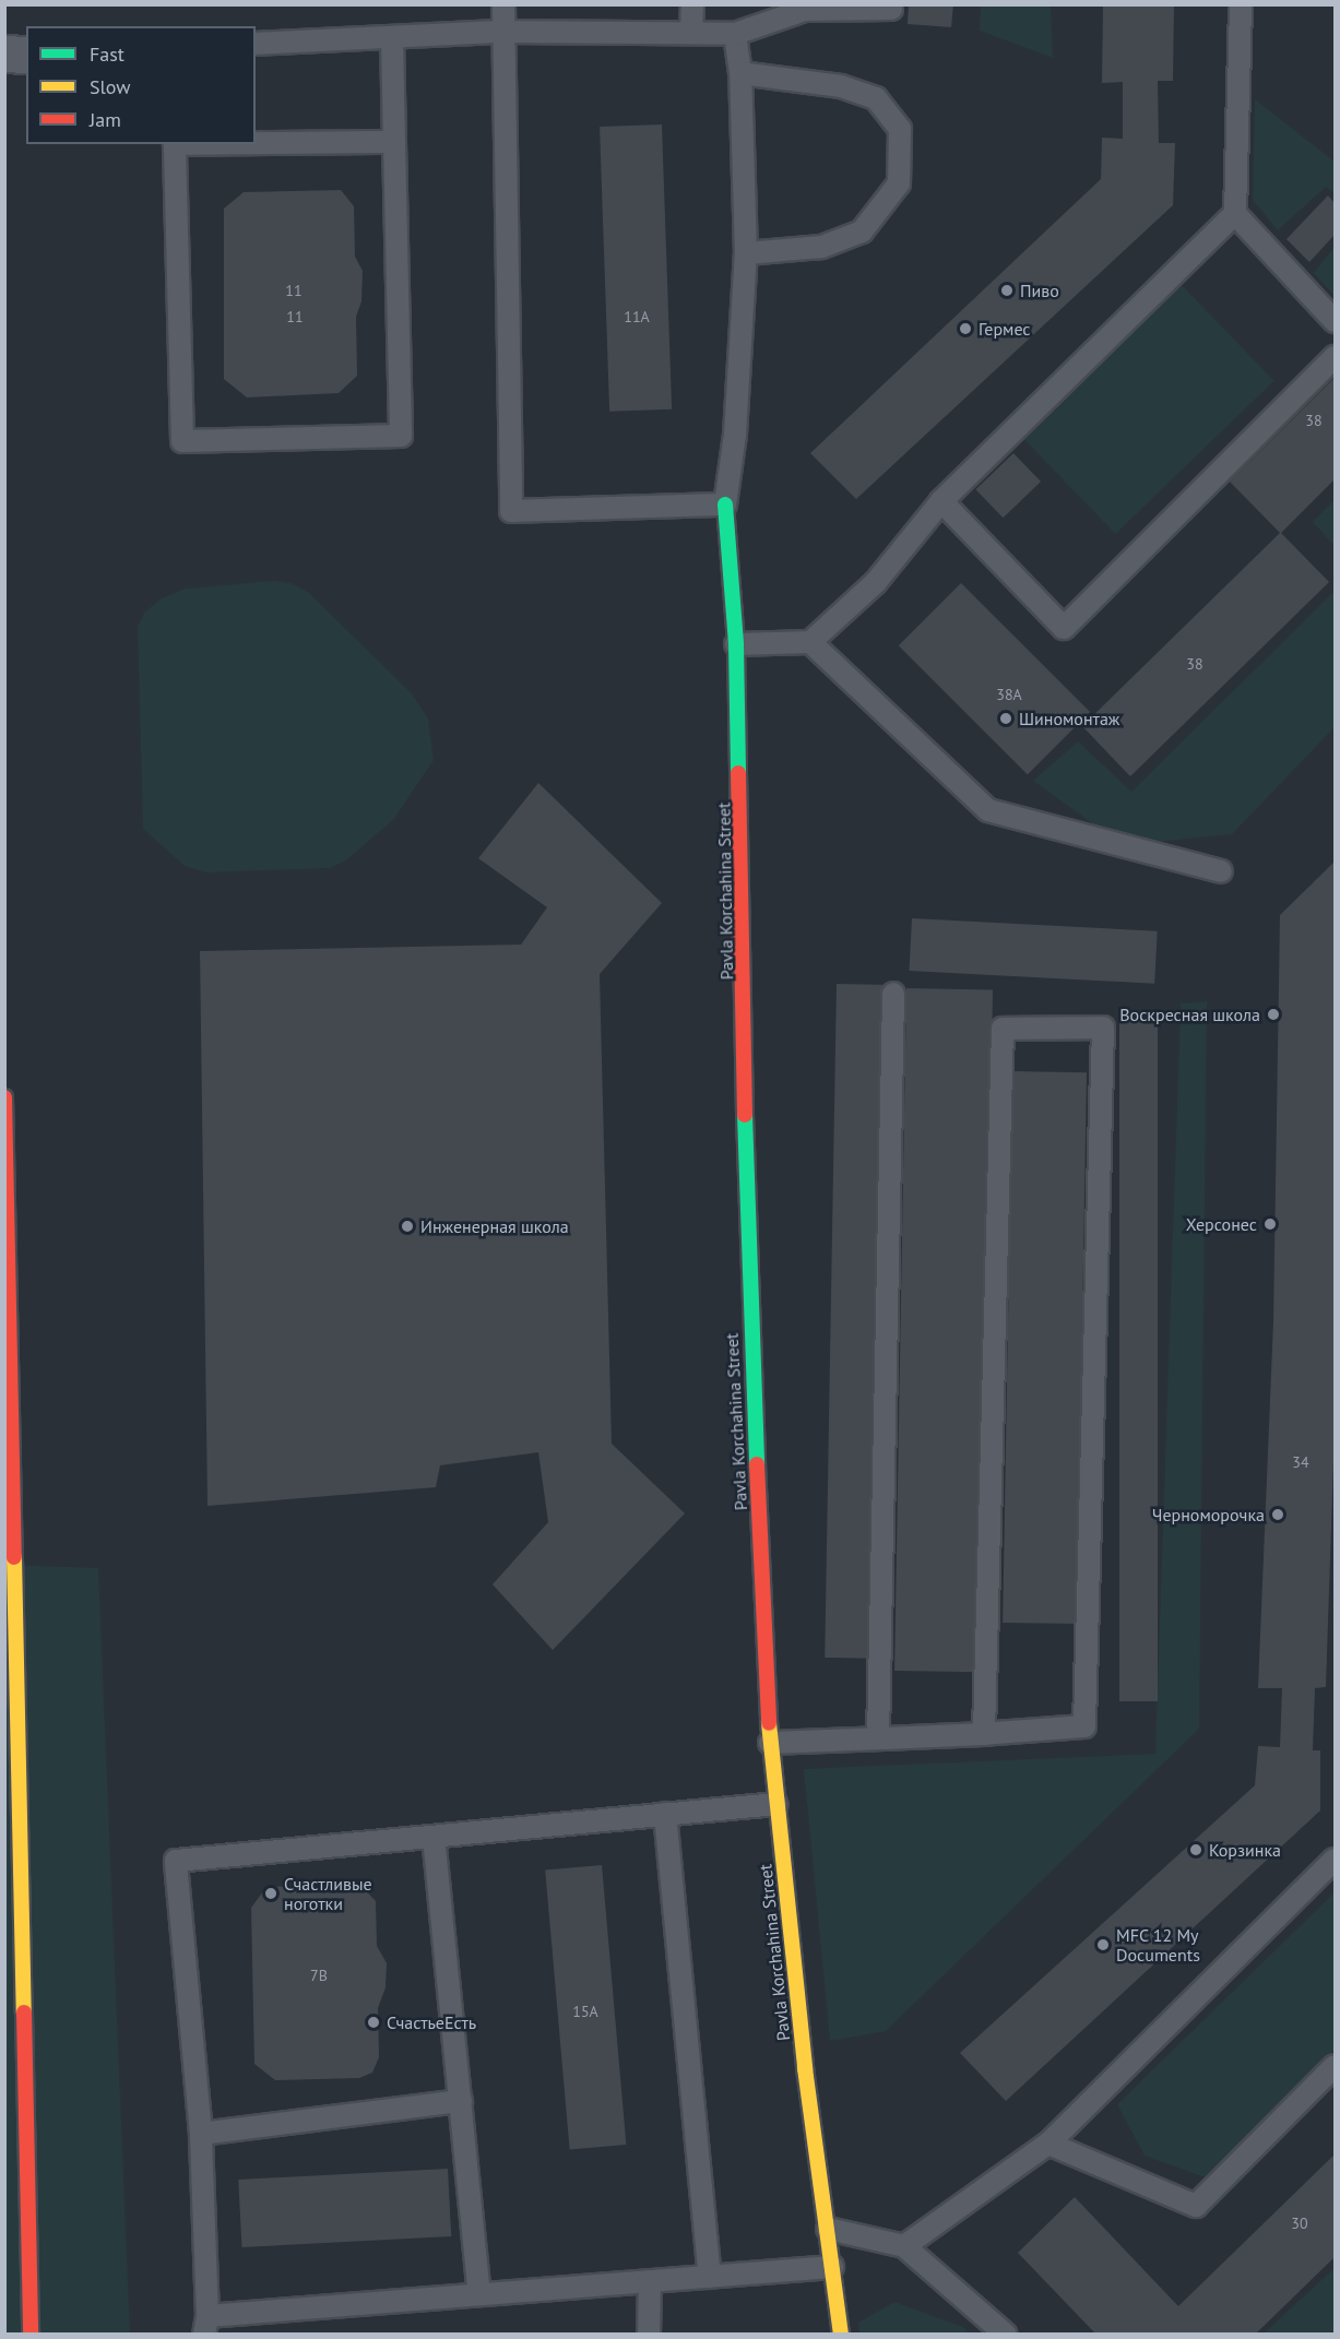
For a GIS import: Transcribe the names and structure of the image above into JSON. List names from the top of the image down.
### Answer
{
  "streets": {
    "street": ["Pavla Korchahina Street"]
  },
  "places": [
    "Пиво",
    "Гермес",
    "Шиномонтаж",
    "Воскресная школа",
    "Херсонес",
    "Инженерная школа",
    "Черноморочка",
    "Корзинка",
    "Счастливые ноготки",
    "MFC 12 My Documents",
    "СчастьеЕсть"
  ],
  "house_numbers": [
    "11",
    "11",
    "11А",
    "38",
    "38",
    "38А",
    "34",
    "7В",
    "15А",
    "30"
  ],
  "legend": ["Fast", "Slow", "Jam"]
}
